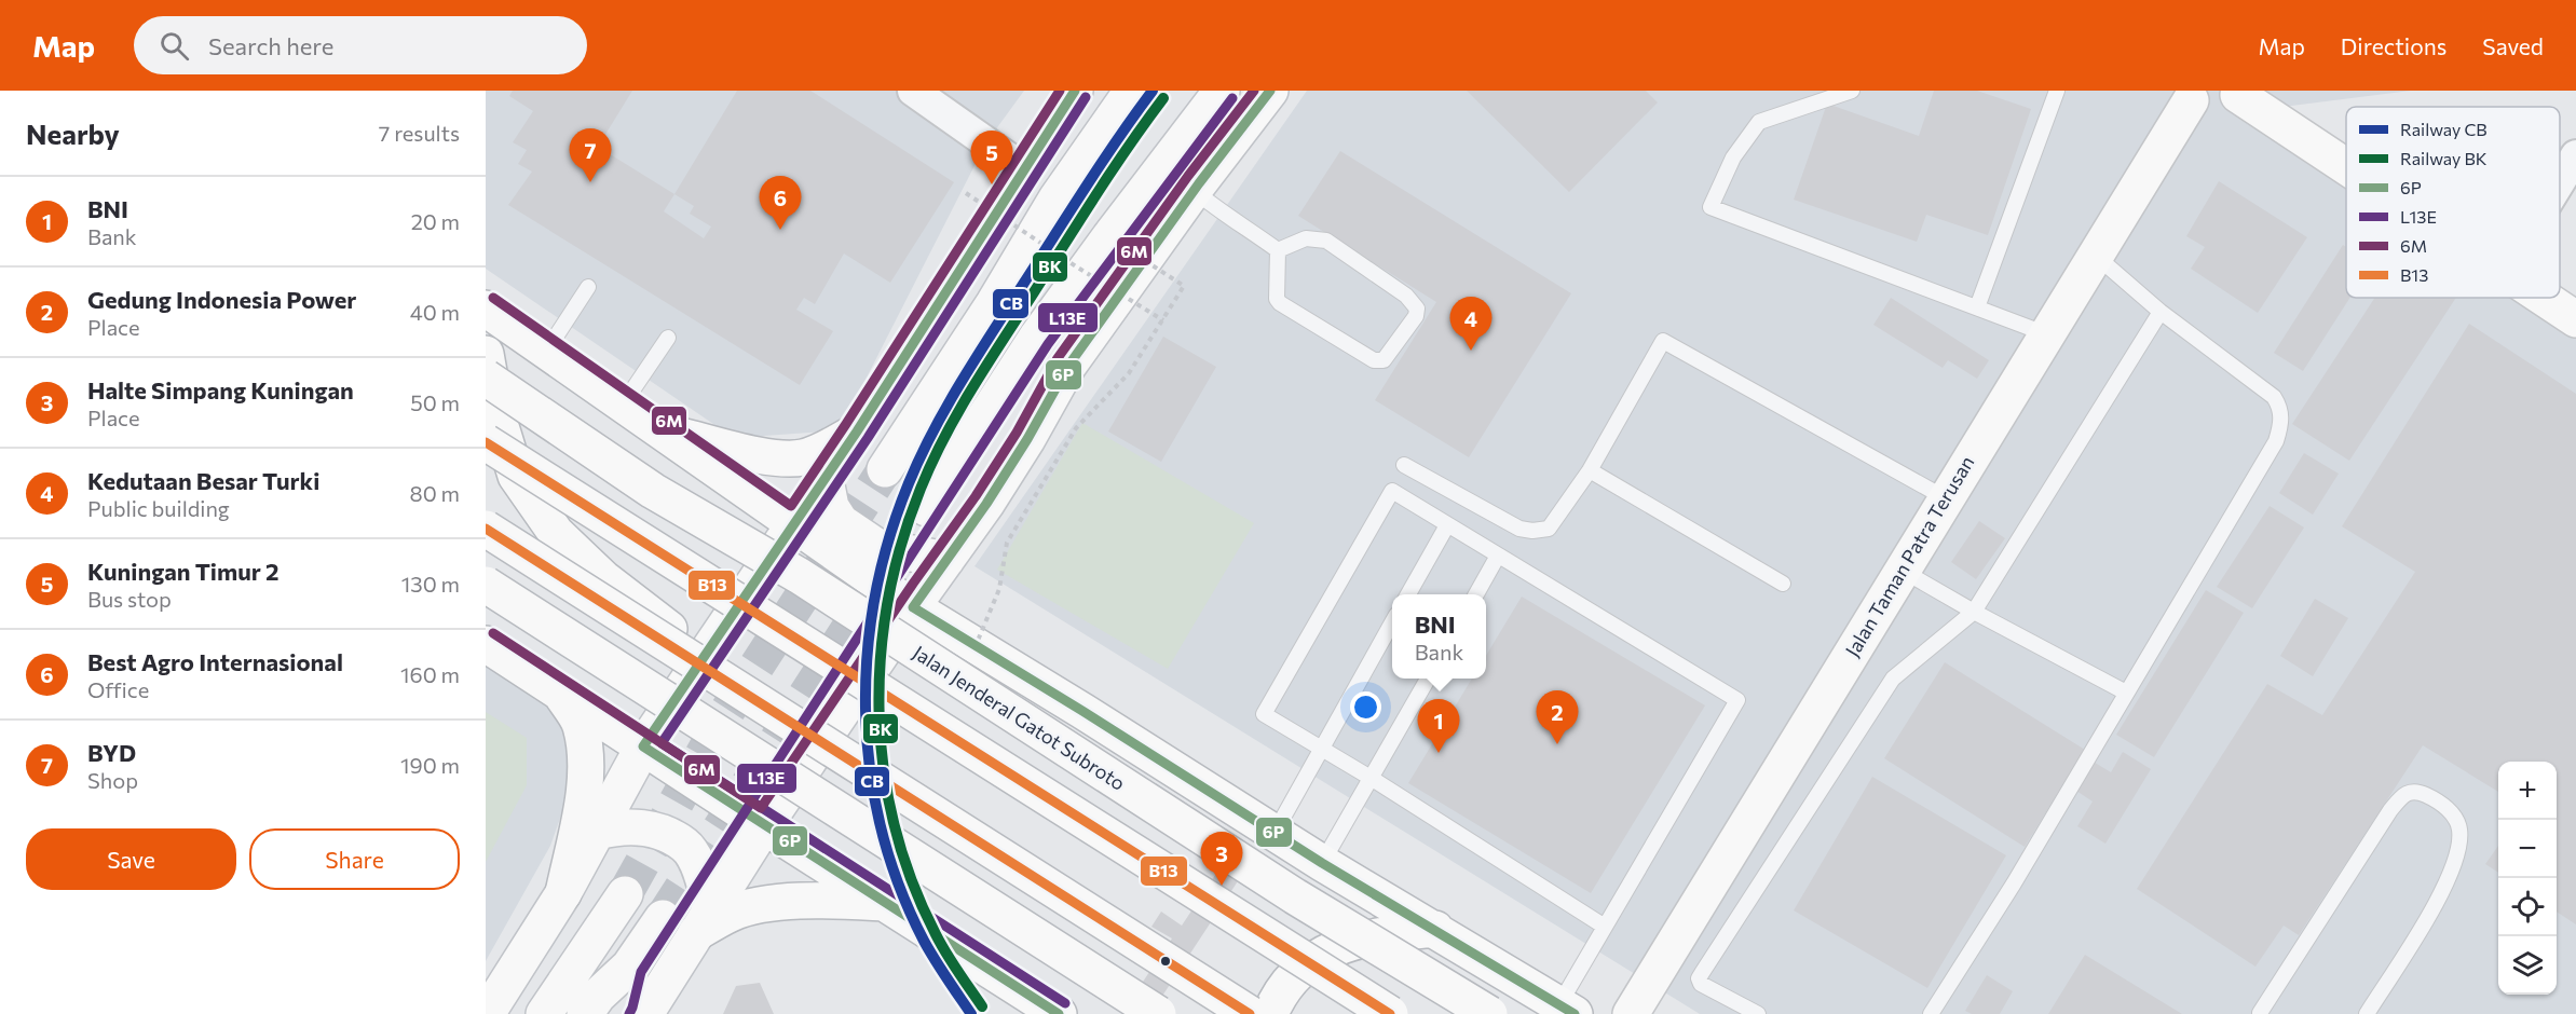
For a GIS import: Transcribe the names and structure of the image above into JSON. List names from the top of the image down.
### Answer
{
  "streets": {
    "main road": ["Jalan Taman Patra Terusan", "Jalan Jenderal Gatot Subroto"]
  },
  "lines": [
    "rail line CB",
    "transit line 6P",
    "transit line 6M",
    "transit line L13E",
    "rail line BK",
    "transit line B13"
  ],
  "legend": [
    "Railway CB",
    "Railway BK",
    "6P",
    "L13E",
    "6M",
    "B13"
  ],
  "page": {
    "header": "Map",
    "search": "Search here",
    "nav": ["Map", "Directions", "Saved"],
    "heading": ["Nearby", "7 results"],
    "pins": [
      "7",
      "5",
      "6",
      "4",
      "2",
      "1",
      "3"
    ],
    "list": [
      {
        "mark": "1",
        "name": "BNI",
        "note": "Bank",
        "value": "20 m"
      },
      {
        "mark": "2",
        "name": "Gedung Indonesia Power",
        "note": "Place",
        "value": "40 m"
      },
      {
        "mark": "3",
        "name": "Halte Simpang Kuningan",
        "note": "Place",
        "value": "50 m"
      },
      {
        "mark": "4",
        "name": "Kedutaan Besar Turki",
        "note": "Public building",
        "value": "80 m"
      },
      {
        "mark": "5",
        "name": "Kuningan Timur 2",
        "note": "Bus stop",
        "value": "130 m"
      },
      {
        "mark": "6",
        "name": "Best Agro Internasional",
        "note": "Office",
        "value": "160 m"
      },
      {
        "mark": "7",
        "name": "BYD",
        "note": "Shop",
        "value": "190 m"
      }
    ],
    "popup": ["BNI", "Bank"],
    "map_buttons": ["+", "−"],
    "buttons": ["Save", "Share"]
  }
}
